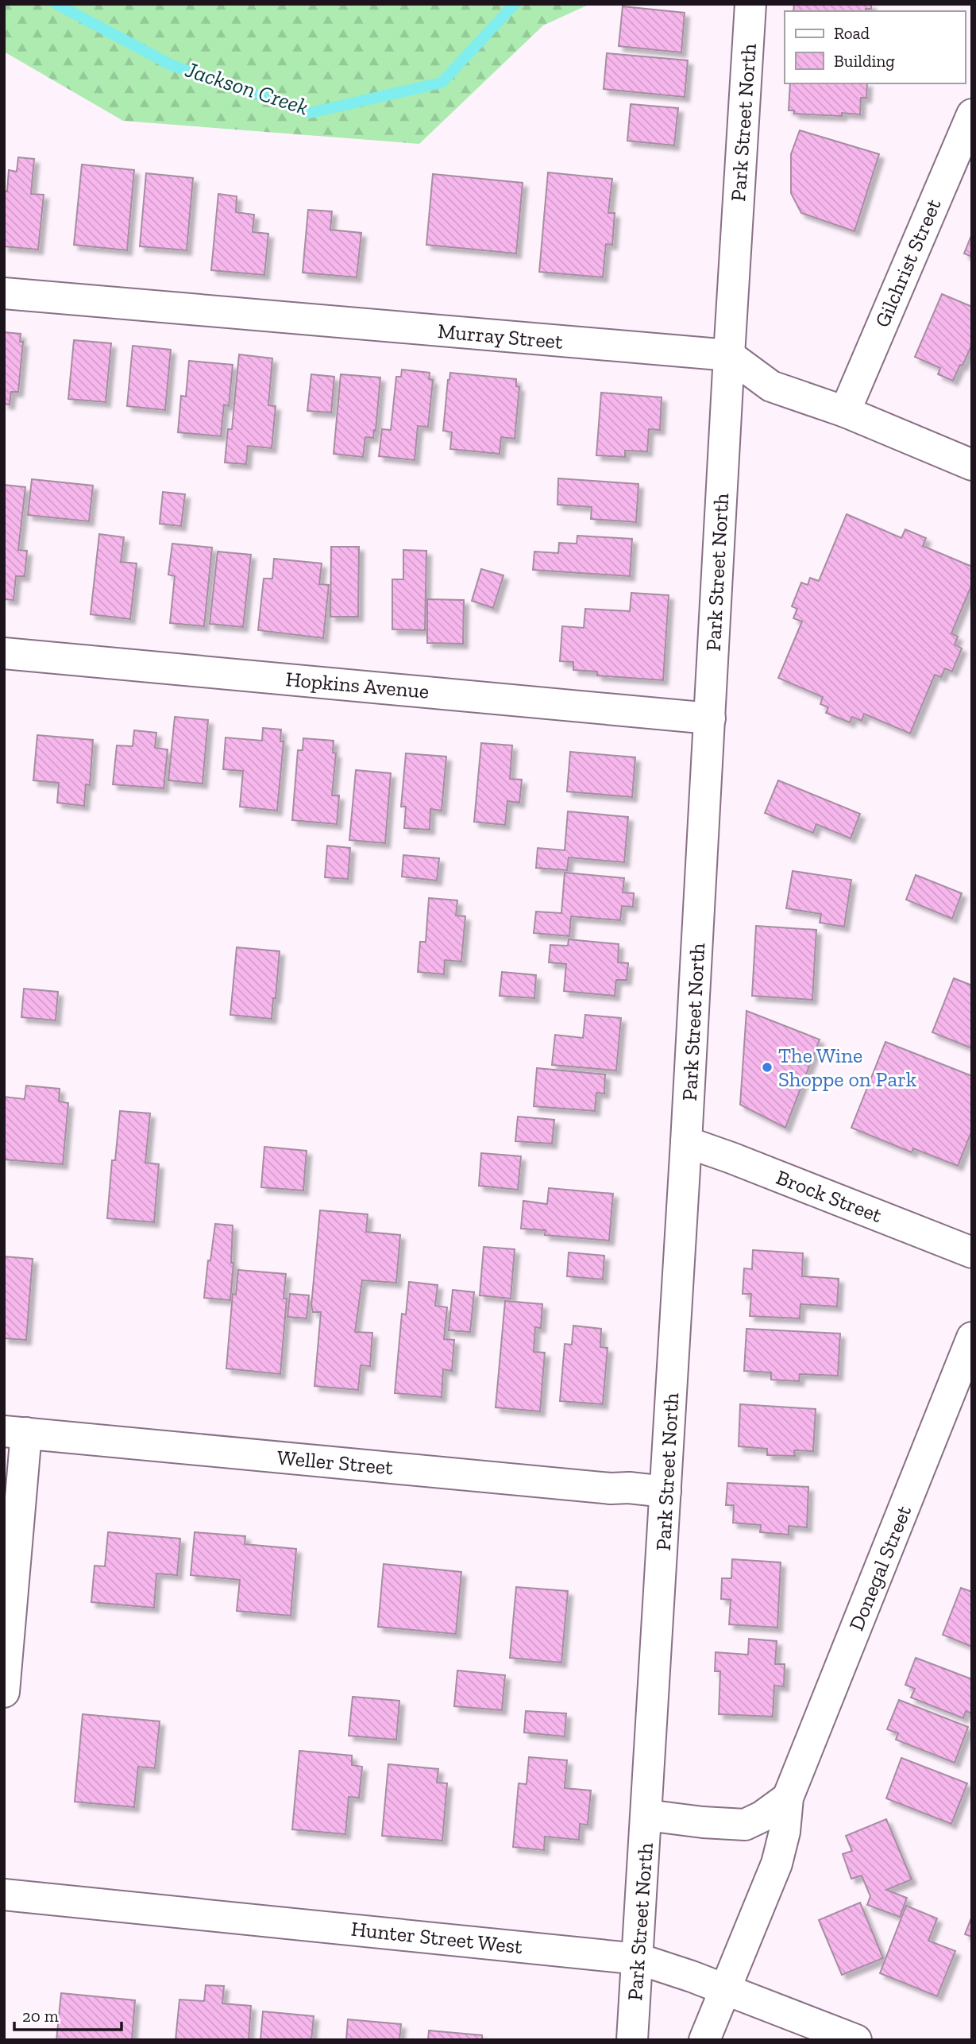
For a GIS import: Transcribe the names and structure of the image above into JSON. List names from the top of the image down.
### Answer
{
  "streets": {
    "street": [
      "Park Street North",
      "Gilchrist Street",
      "Murray Street",
      "Hopkins Avenue",
      "Brock Street",
      "Weller Street",
      "Donegal Street",
      "Hunter Street West"
    ]
  },
  "crossings": [
    ["Park Street North", "Murray Street"],
    ["Park Street North", "Hopkins Avenue"],
    ["Park Street North", "Brock Street"],
    ["Park Street North", "Weller Street"],
    ["Park Street North", "Hunter Street West"],
    ["Donegal Street", "Hunter Street West"]
  ],
  "water": ["Jackson Creek"],
  "places": ["The Wine Shoppe on Park"],
  "legend": ["Road", "Building"],
  "scale_bar": "20 m"
}
